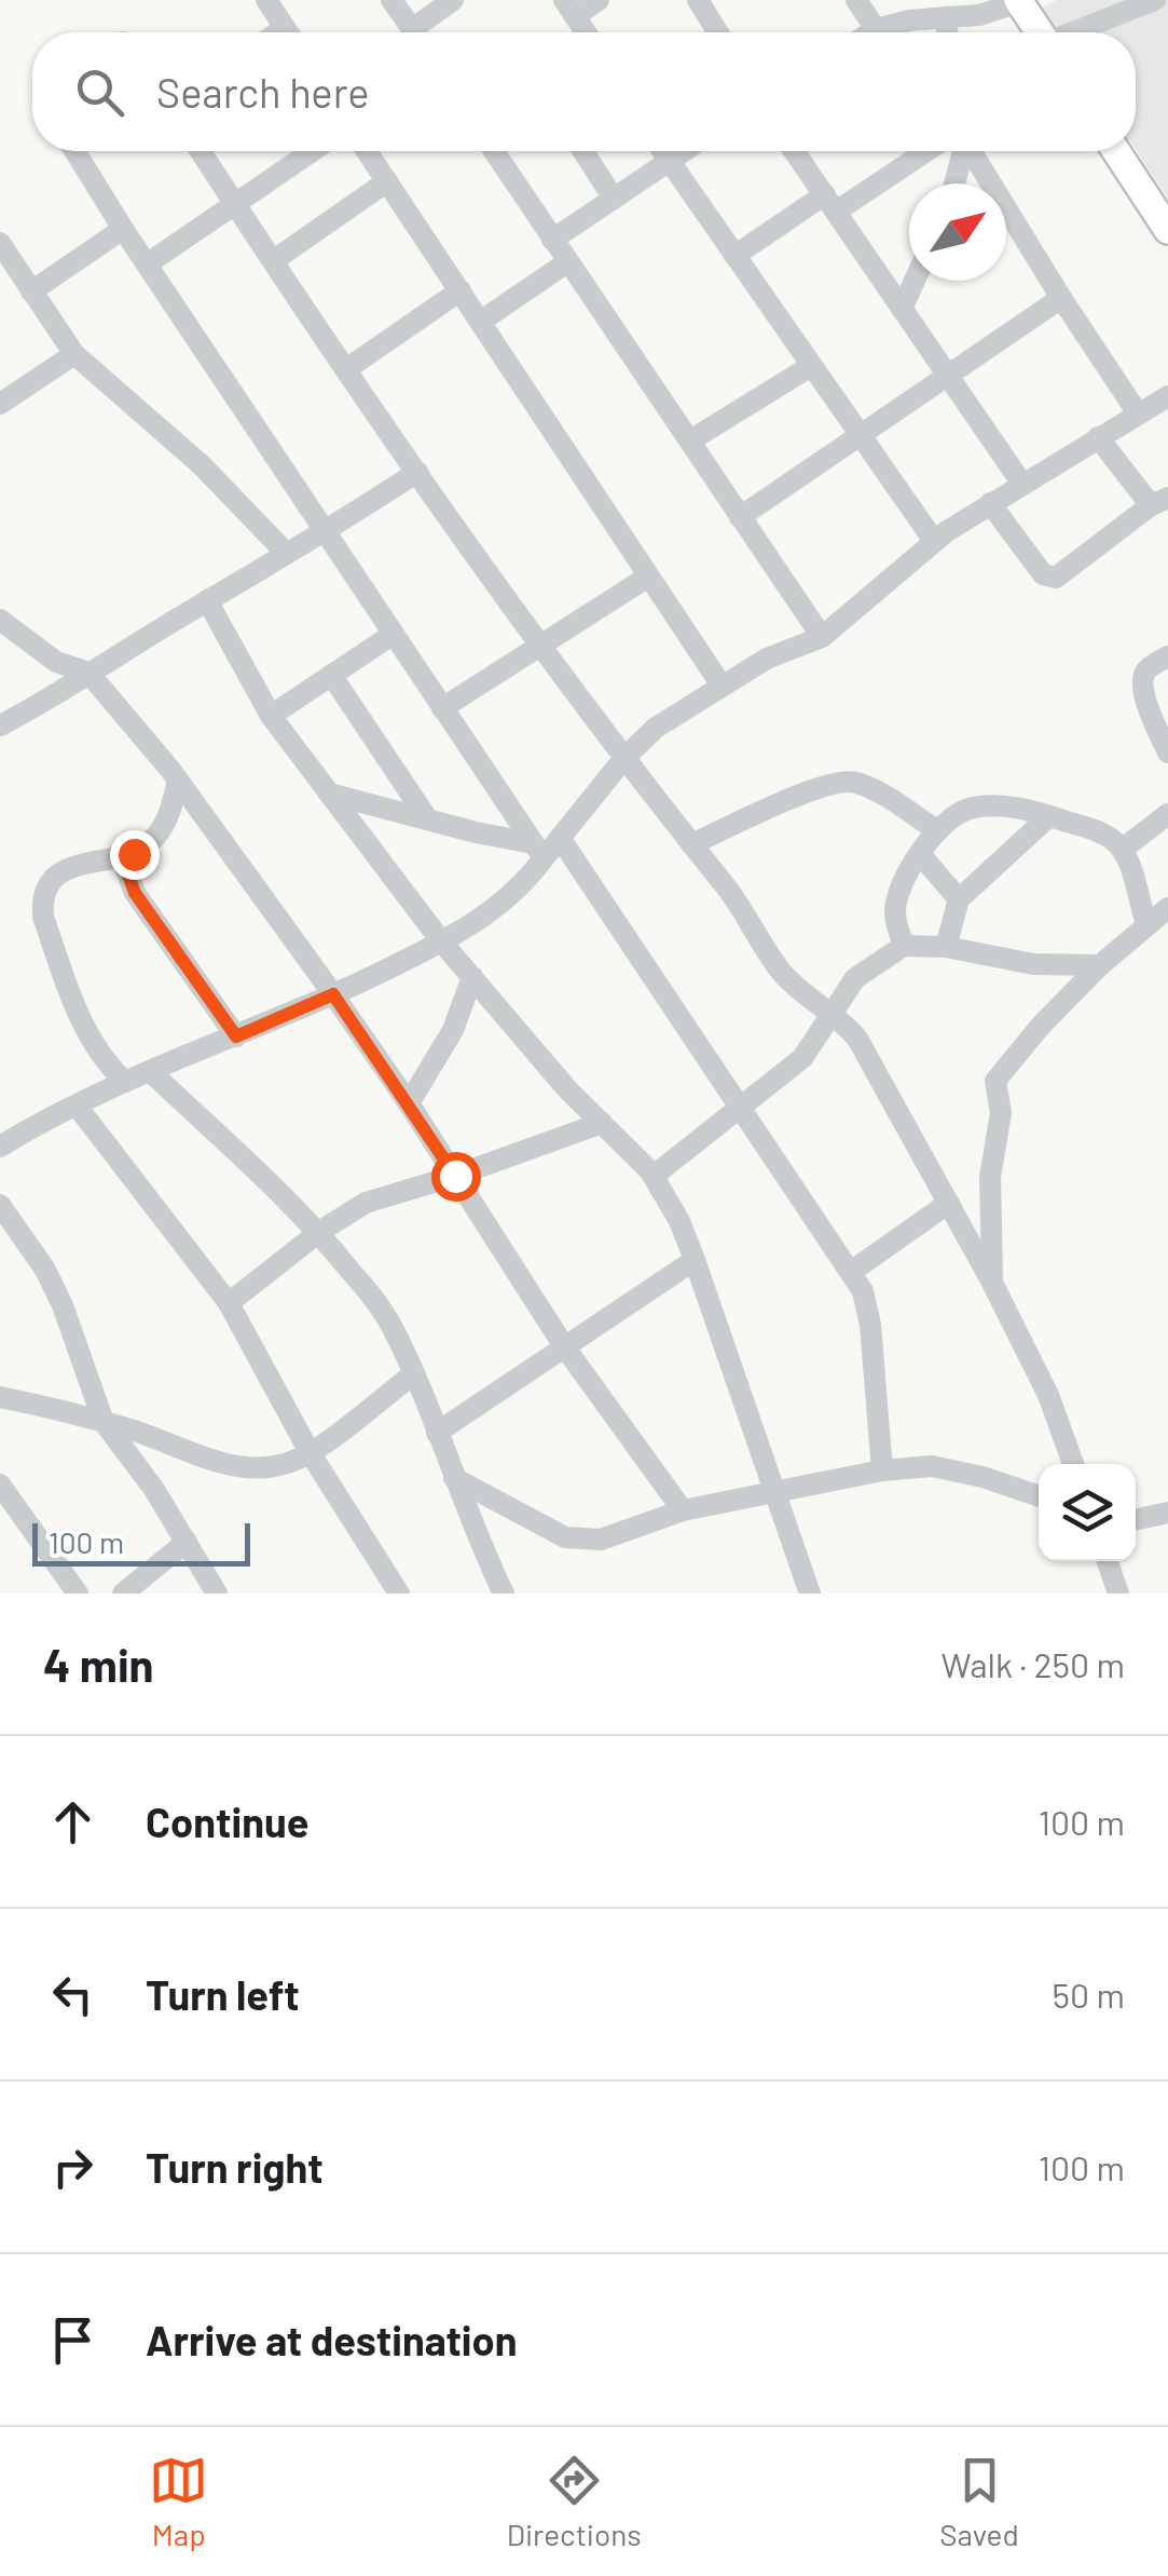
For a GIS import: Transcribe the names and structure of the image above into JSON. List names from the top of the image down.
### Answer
{
  "scale_bar": "100 m",
  "north": "top right",
  "page": {
    "search": "Search here",
    "scale": "100 m",
    "heading": ["4 min", "Walk · 250 m"],
    "list": [
      ["Continue", "100 m"],
      ["Turn left", "50 m"],
      ["Turn right", "100 m"],
      "Arrive at destination"
    ],
    "nav": ["Map", "Directions", "Saved"]
  }
}
